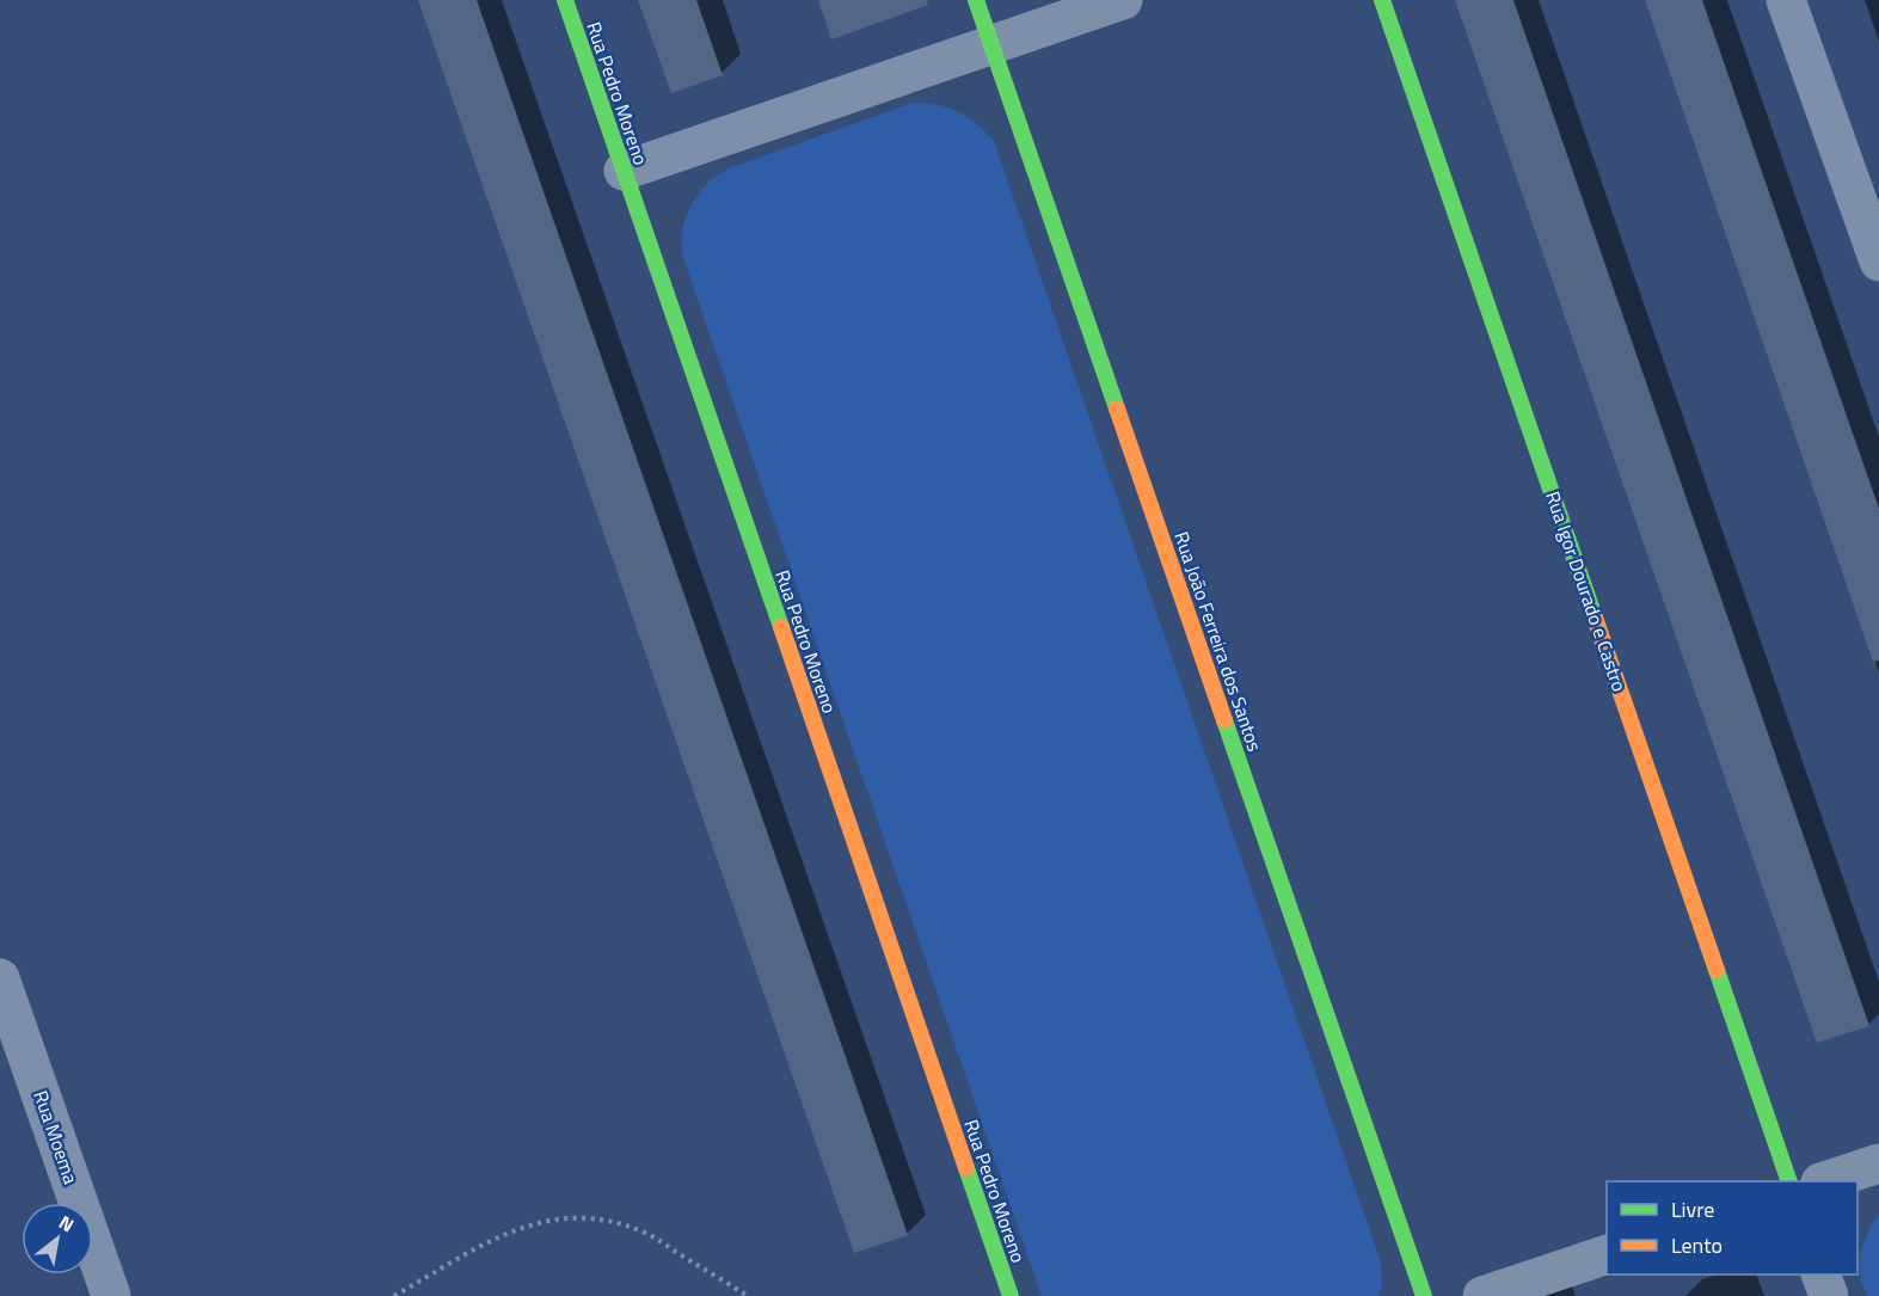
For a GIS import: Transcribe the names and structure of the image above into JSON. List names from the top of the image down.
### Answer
{
  "streets": {
    "street": [
      "Rua Pedro Moreno",
      "Rua Igor Dourado e Castro",
      "Rua João Ferreira dos Santos",
      "Rua Moema"
    ]
  },
  "legend": ["Livre", "Lento"],
  "north": "top right"
}
